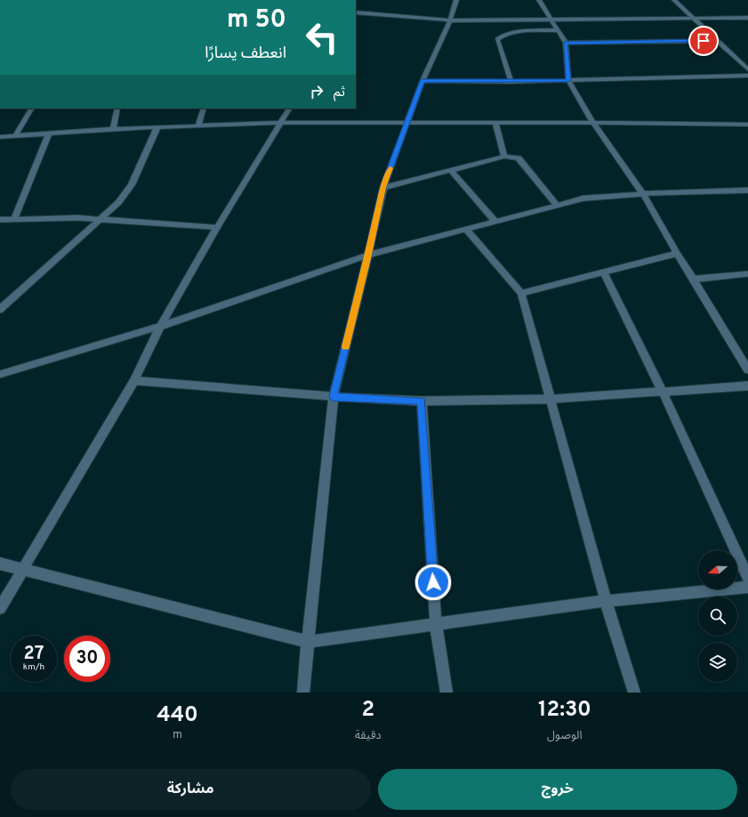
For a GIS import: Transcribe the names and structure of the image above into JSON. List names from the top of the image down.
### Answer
{
  "north": "left",
  "page": {
    "turn": ["50 m", "انعطف يسارًا"],
    "then": "ثم",
    "speed": "27 km/h",
    "limit": "30",
    "eta": [
      "12:30",
      "الوصول",
      "2",
      "دقيقة",
      "440",
      "m"
    ],
    "buttons": ["خروج", "مشاركة"]
  }
}
